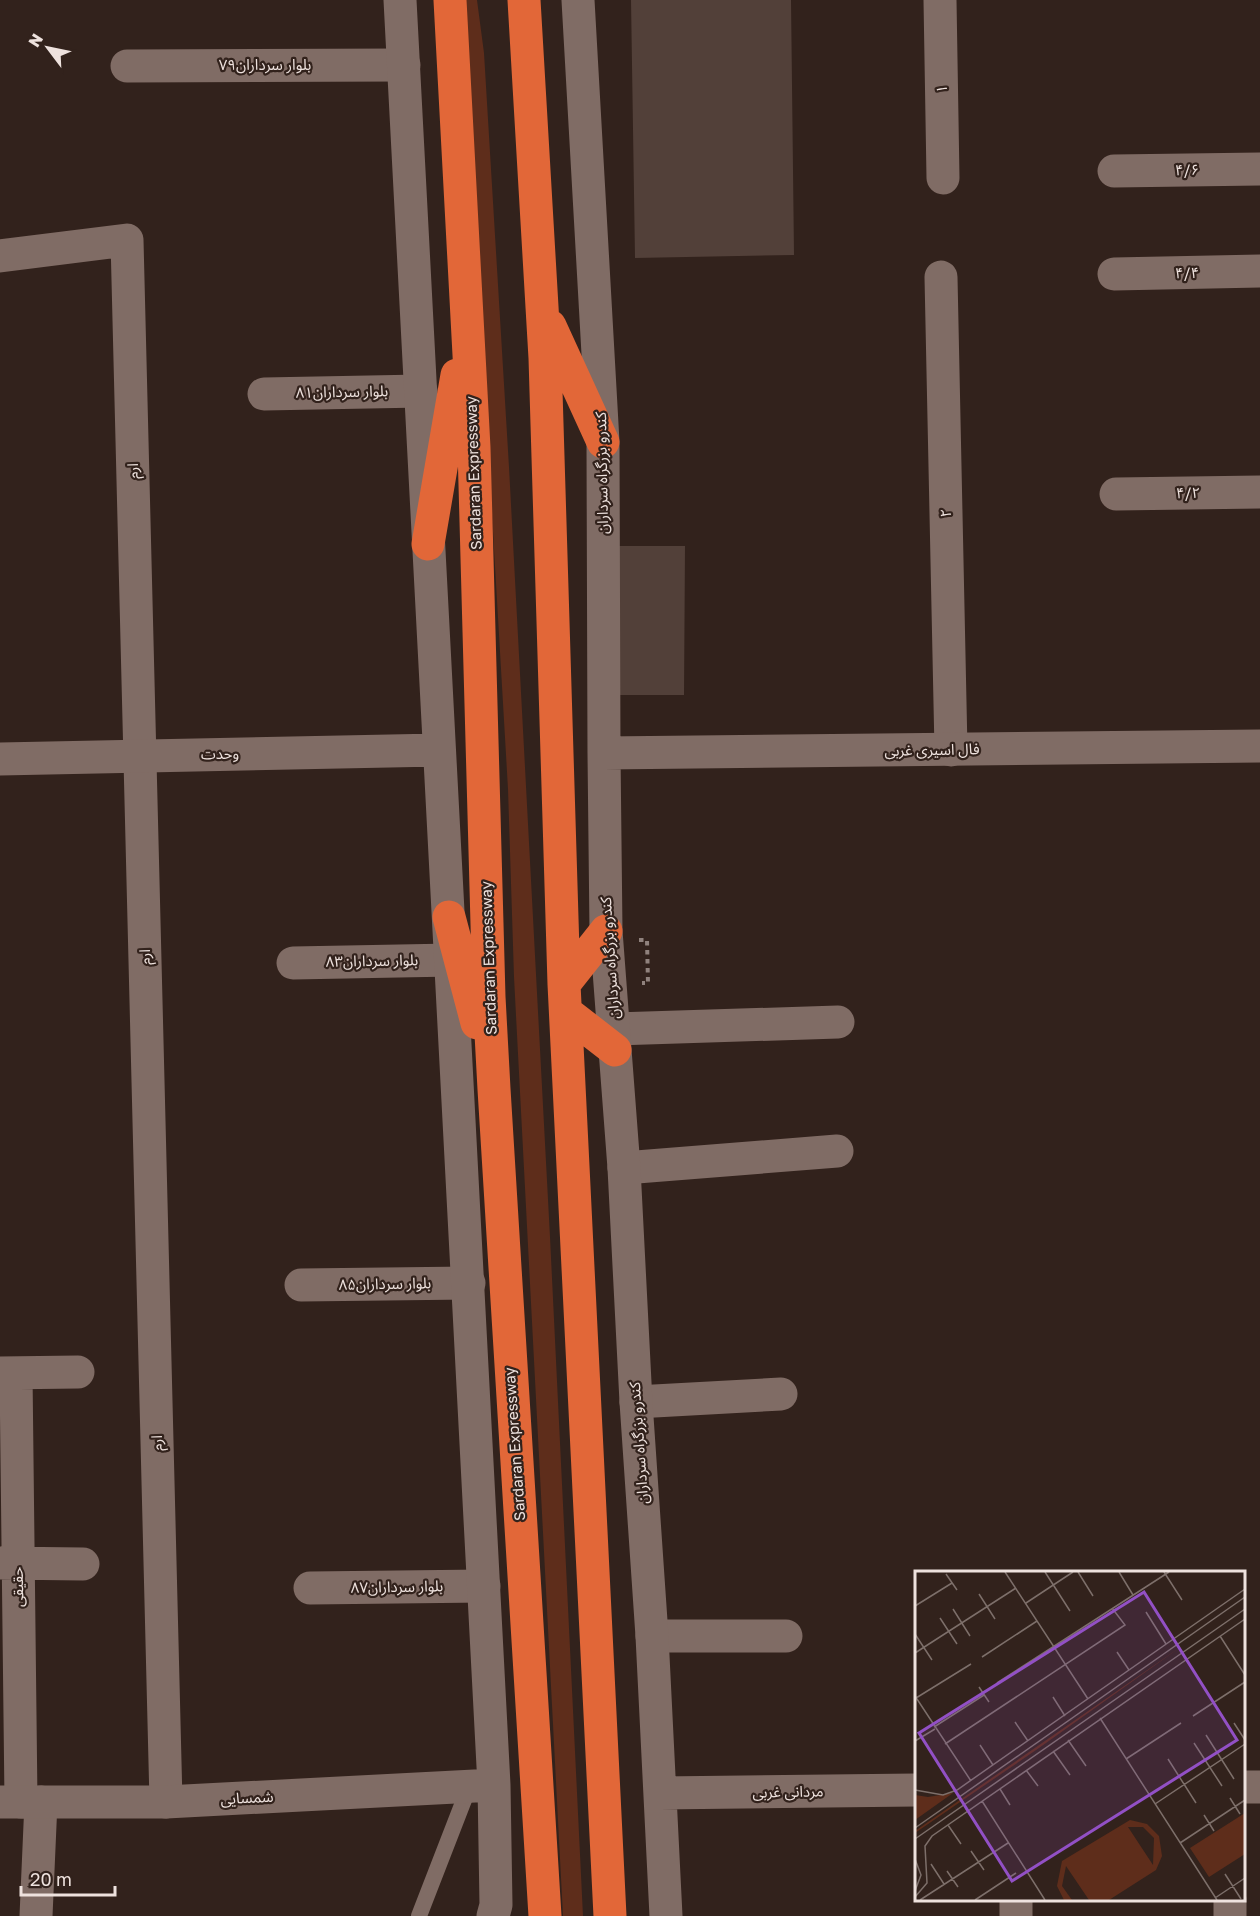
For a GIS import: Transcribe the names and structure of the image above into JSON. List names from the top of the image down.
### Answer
{
  "streets": {
    "highway": ["Sardaran Expressway"],
    "street": [
      "بلوار سرداران۷۹",
      "۱",
      "۴/۶",
      "۴/۴",
      "بلوار سرداران۸۱",
      "ارم",
      "کندرو بزرگراه سرداران",
      "۴/۲",
      "۲",
      "فال اسیری غربی",
      "وحدت",
      "بلوار سرداران۸۳",
      "بلوار سرداران۸۵",
      "حقیقی",
      "بلوار سرداران۸۷",
      "مردانی غربی",
      "شمسایی"
    ]
  },
  "crossings": [
    ["ارم", "وحدت"],
    ["ارم", "شمسایی"],
    ["کندرو بزرگراه سرداران", "فال اسیری غربی"],
    ["کندرو بزرگراه سرداران", "مردانی غربی"],
    ["۲", "فال اسیری غربی"],
    ["حقیقی", "شمسایی"]
  ],
  "scale_bar": "20 m",
  "north": "top left"
}
